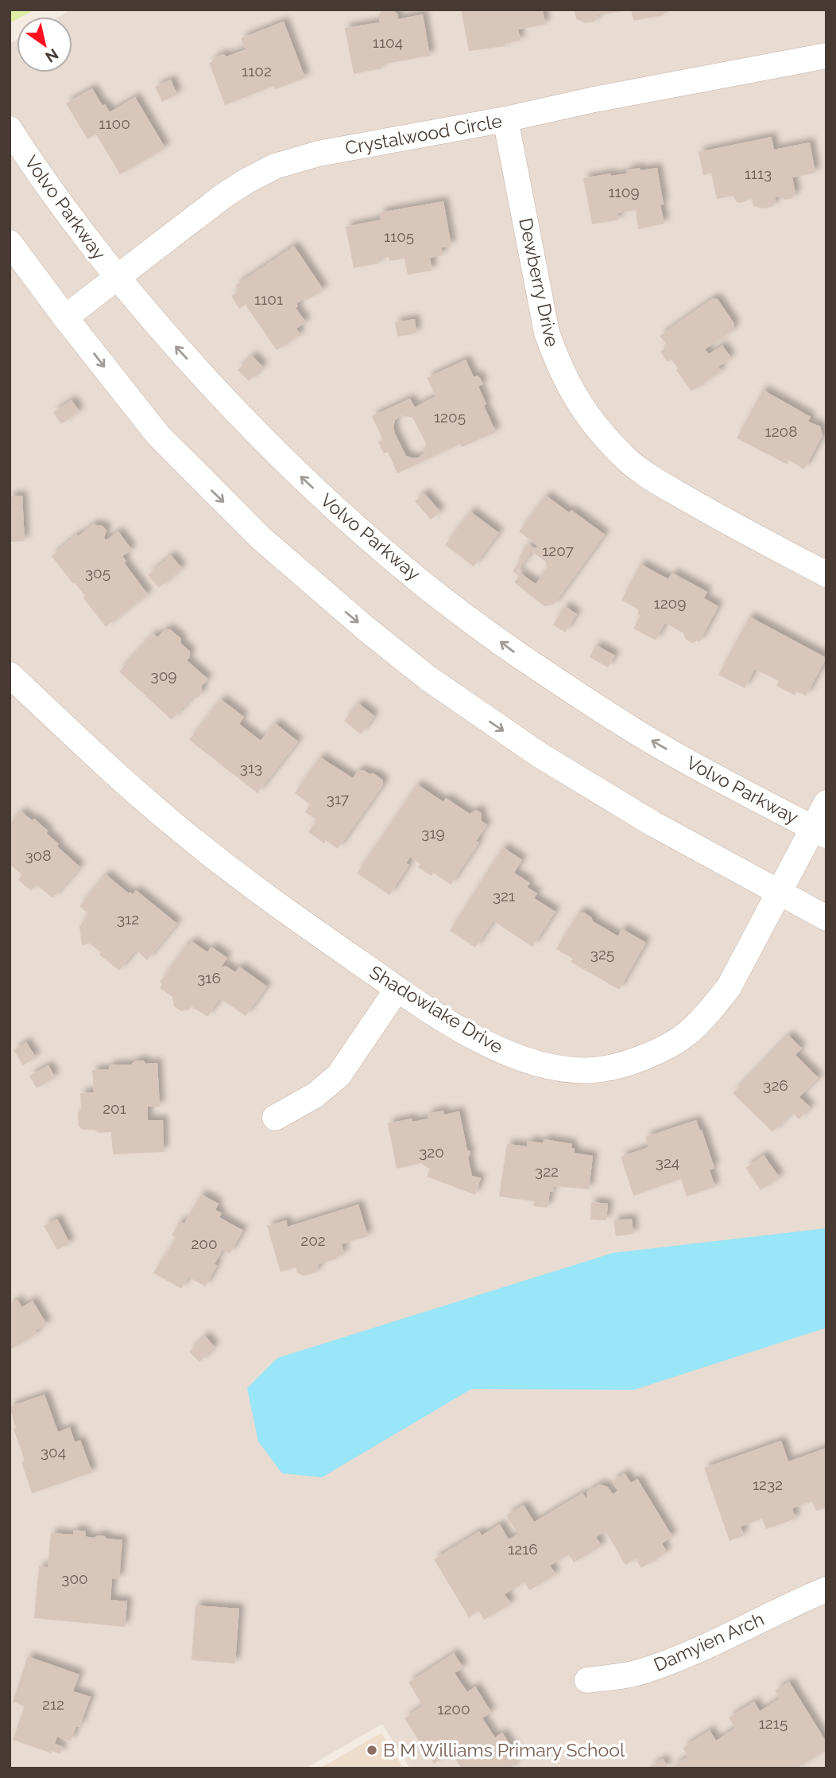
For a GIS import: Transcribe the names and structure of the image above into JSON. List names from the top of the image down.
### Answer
{
  "streets": {
    "street": [
      "Crystalwood Circle",
      "Volvo Parkway",
      "Dewberry Drive",
      "Shadowlake Drive",
      "Damyien Arch"
    ]
  },
  "crossings": [
    ["Crystalwood Circle", "Volvo Parkway"],
    ["Crystalwood Circle", "Dewberry Drive"],
    ["Volvo Parkway", "Shadowlake Drive"]
  ],
  "places": ["B M Williams Primary School"],
  "house_numbers": [
    "1104",
    "1102",
    "1100",
    "1113",
    "1109",
    "1105",
    "1101",
    "1205",
    "1208",
    "1207",
    "305",
    "1209",
    "309",
    "313",
    "317",
    "319",
    "308",
    "321",
    "312",
    "325",
    "316",
    "326",
    "201",
    "320",
    "324",
    "322",
    "202",
    "200",
    "304",
    "1232",
    "1216",
    "300",
    "212",
    "1200",
    "1215"
  ],
  "north": "bottom right"
}
